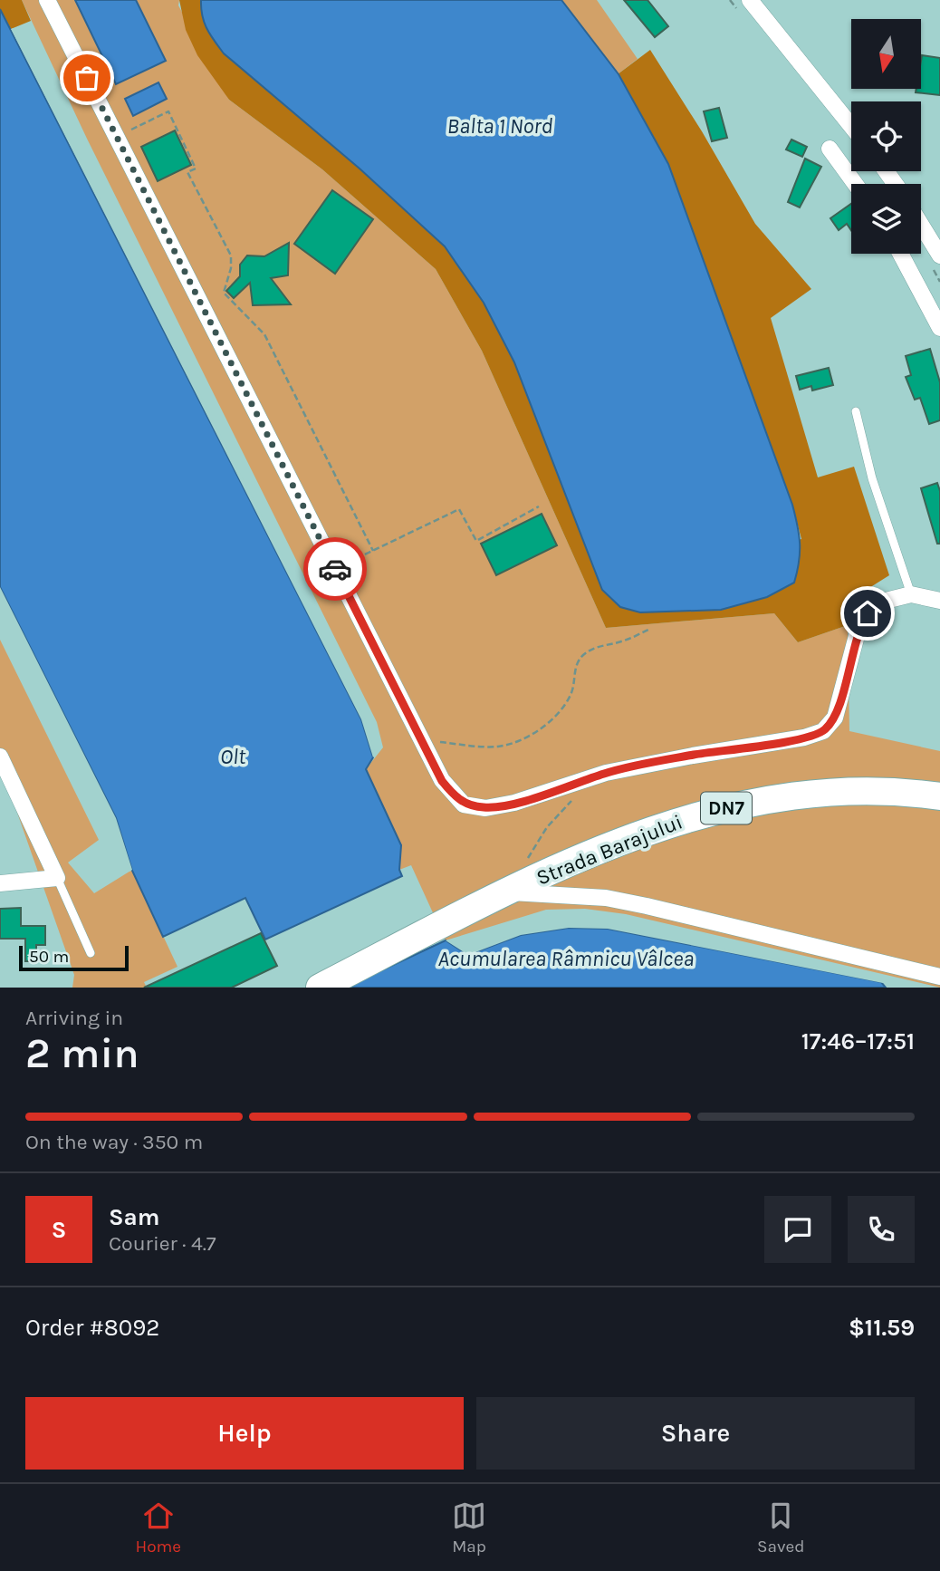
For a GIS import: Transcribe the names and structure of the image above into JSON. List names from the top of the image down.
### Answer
{
  "streets": {
    "highway": ["DN7", "Strada Barajului"]
  },
  "water": ["Balta 1 Nord", "Olt", "Acumularea Râmnicu Vâlcea"],
  "scale_bar": "50 m",
  "north": "bottom",
  "page": {
    "scale": "50 m",
    "heading": ["2 min", "Arriving in", "17:46–17:51"],
    "panel": [
      "Sam",
      "Courier · 4.7",
      "Order #8092",
      "$11.59"
    ],
    "bar": "On the way · 350 m",
    "round": "S",
    "buttons": ["Help", "Share"],
    "tabs": ["Home", "Map", "Saved"]
  }
}
